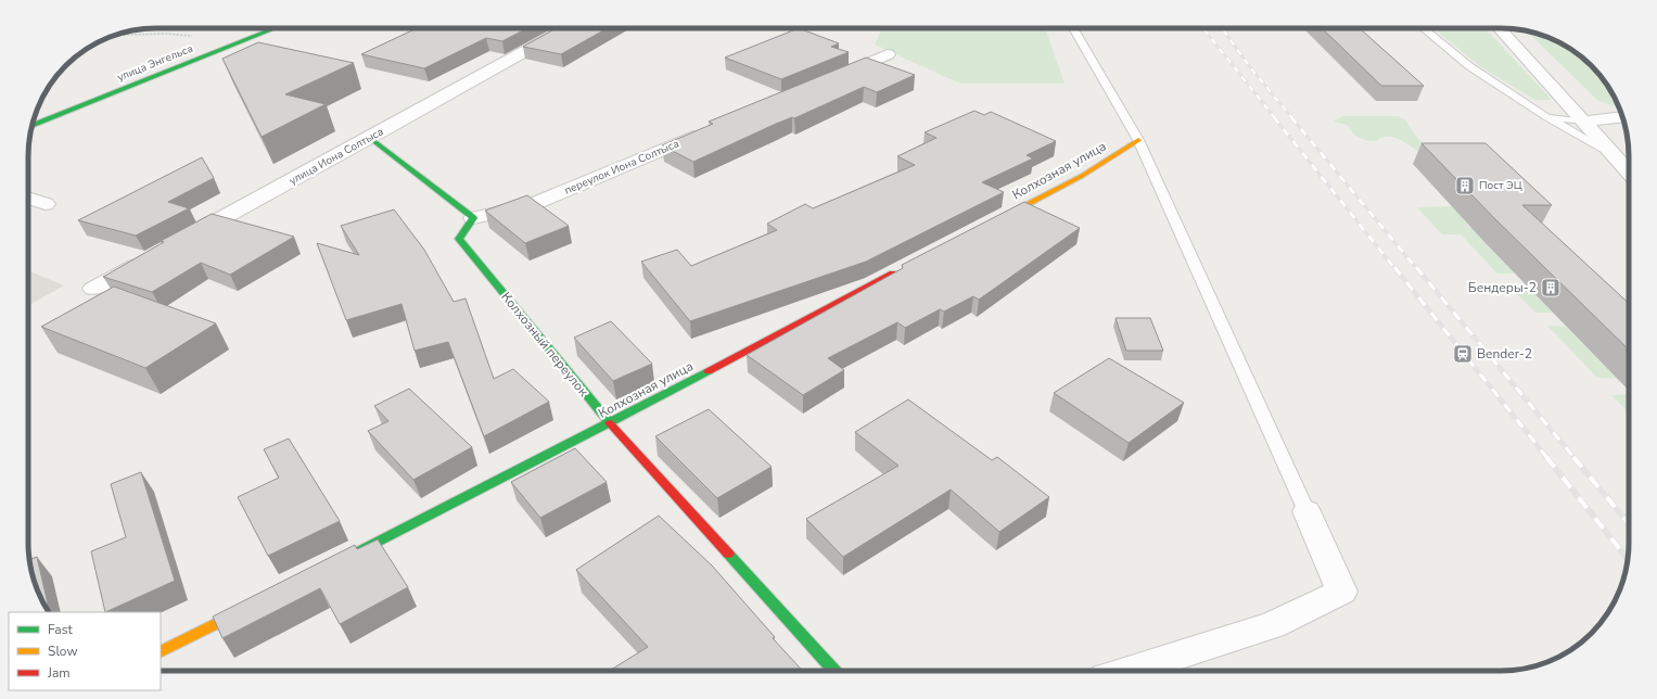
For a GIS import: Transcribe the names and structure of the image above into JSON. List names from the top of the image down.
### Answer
{
  "streets": {
    "street": [
      "улица Энгельса",
      "улица Иона Солтыса",
      "переулок Иона Солтыса",
      "Колхозная улица",
      "Колхозный переулок"
    ]
  },
  "crossings": [
    ["переулок Иона Солтыса", "Колхозный переулок"],
    ["Колхозная улица", "Колхозный переулок"]
  ],
  "places": {
    "building": ["Пост ЭЦ", "Бендеры-2"],
    "station": ["Bender-2"]
  },
  "legend": ["Fast", "Slow", "Jam"]
}
